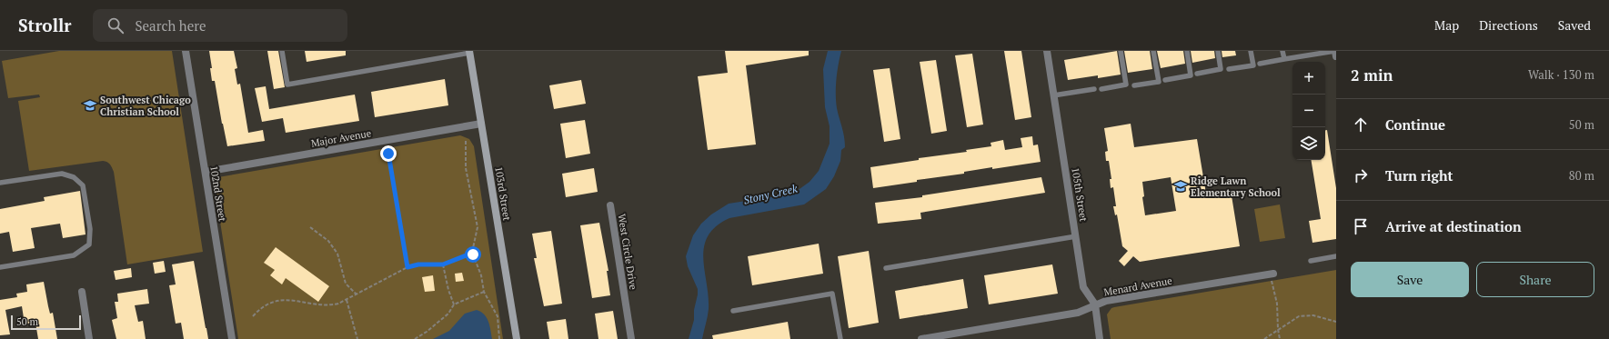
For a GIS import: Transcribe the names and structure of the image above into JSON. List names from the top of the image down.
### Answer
{
  "streets": {
    "street": [
      "Major Avenue",
      "102nd Street",
      "103rd Street",
      "105th Street",
      "West Circle Drive",
      "Menard Avenue"
    ]
  },
  "crossings": [
    ["Major Avenue", "102nd Street"],
    ["Major Avenue", "103rd Street"],
    ["105th Street", "Menard Avenue"]
  ],
  "water": ["Stony Creek"],
  "places": {
    "school or university": ["Southwest Chicago Christian School", "Ridge Lawn Elementary School"]
  },
  "scale_bar": "50 m",
  "page": {
    "header": "Strollr",
    "search": "Search here",
    "nav": ["Map", "Directions", "Saved"],
    "heading": ["2 min", "Walk · 130 m"],
    "map_buttons": ["+", "−"],
    "list": [
      ["Continue", "50 m"],
      ["Turn right", "80 m"],
      "Arrive at destination"
    ],
    "buttons": ["Save", "Share"],
    "scale": "50 m"
  }
}
